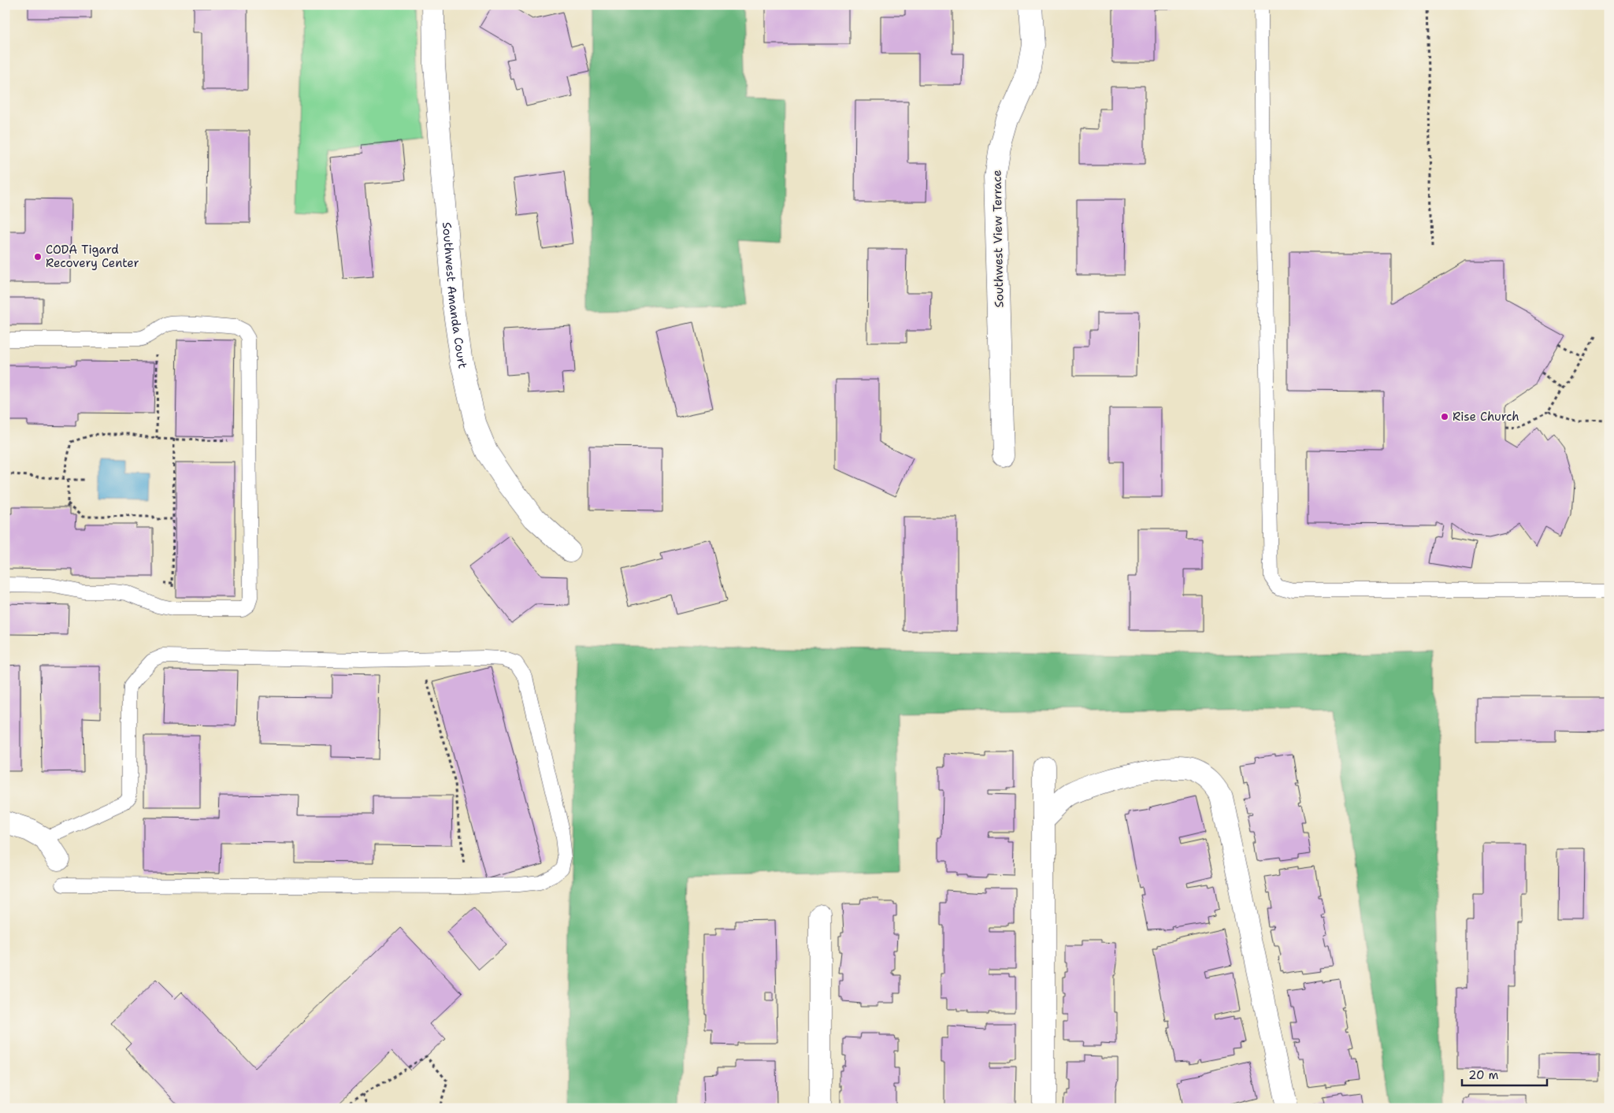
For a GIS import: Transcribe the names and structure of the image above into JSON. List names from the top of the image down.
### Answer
{
  "streets": {
    "street": ["Southwest View Terrace", "Southwest Amanda Court"]
  },
  "places": ["CODA Tigard Recovery Center", "Rise Church"],
  "scale_bar": "20 m"
}
